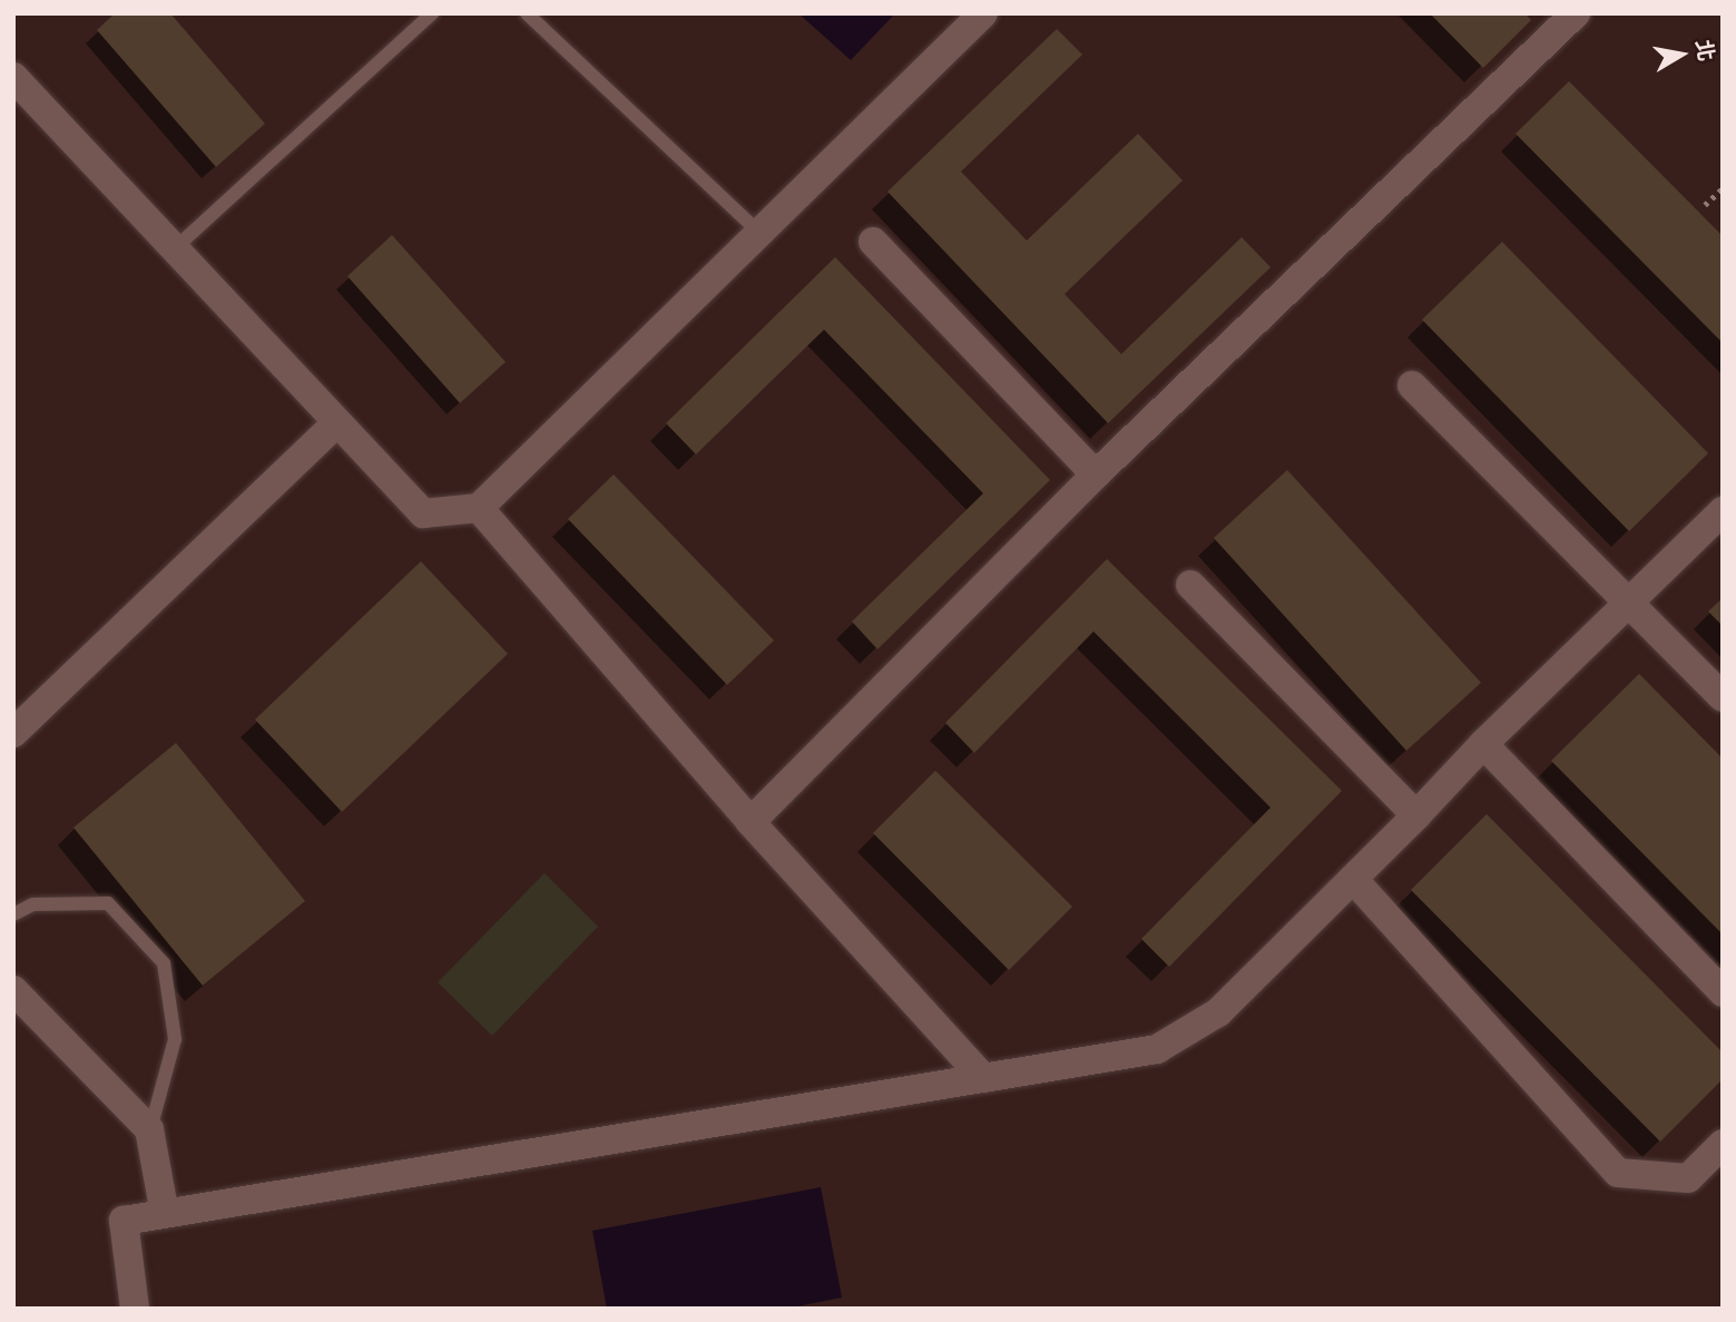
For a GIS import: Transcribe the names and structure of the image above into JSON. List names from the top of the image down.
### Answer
{
  "north": "right"
}
